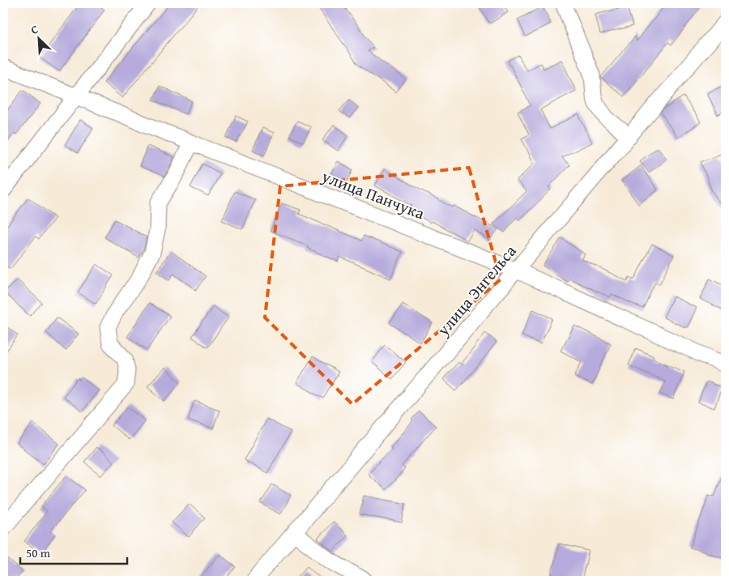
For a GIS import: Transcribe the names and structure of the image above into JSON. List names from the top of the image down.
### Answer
{
  "streets": {
    "street": ["улица Панчука", "улица Энгельса"]
  },
  "crossings": [
    ["улица Панчука", "улица Энгельса"]
  ],
  "scale_bar": "50 m",
  "north": "top left"
}
